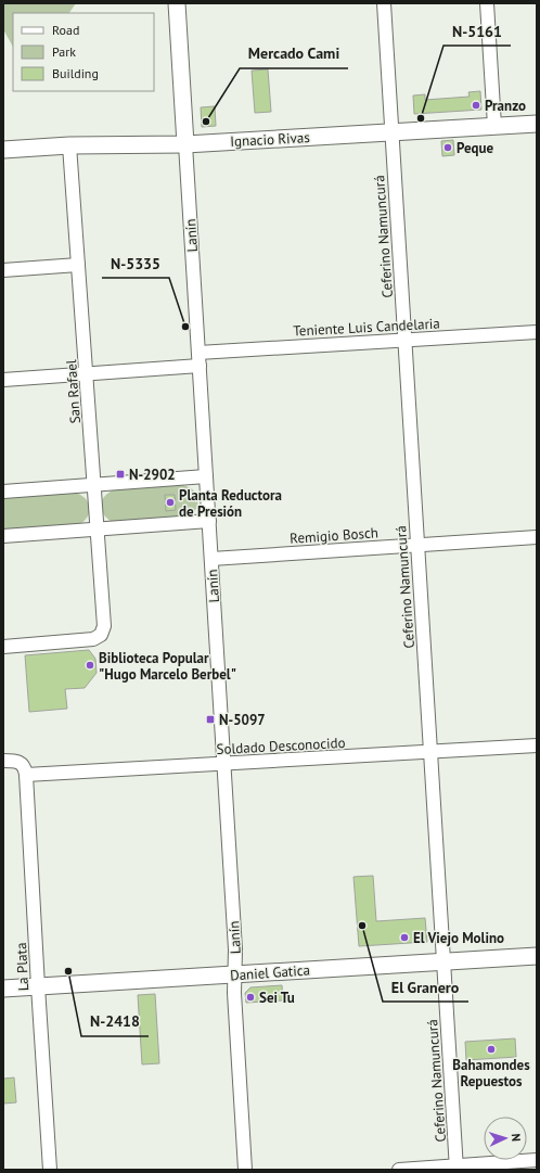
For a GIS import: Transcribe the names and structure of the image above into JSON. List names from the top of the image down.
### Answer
{
  "streets": {
    "main road": ["Ignacio Rivas", "Lanín", "Daniel Gatica"],
    "street": [
      "Ceferino Namuncurá",
      "Teniente Luis Candelaria",
      "San Rafael",
      "Remigio Bosch",
      "Soldado Desconocido",
      "La Plata"
    ]
  },
  "crossings": [
    ["Ignacio Rivas", "Lanín"],
    ["Ignacio Rivas", "Ceferino Namuncurá"],
    ["Ignacio Rivas", "San Rafael"],
    ["Lanín", "Teniente Luis Candelaria"],
    ["Lanín", "Remigio Bosch"],
    ["Lanín", "Soldado Desconocido"],
    ["Lanín", "Daniel Gatica"],
    ["Ceferino Namuncurá", "Teniente Luis Candelaria"],
    ["Ceferino Namuncurá", "Remigio Bosch"],
    ["Ceferino Namuncurá", "Soldado Desconocido"],
    ["Ceferino Namuncurá", "Daniel Gatica"],
    ["Teniente Luis Candelaria", "San Rafael"],
    ["Soldado Desconocido", "La Plata"],
    ["La Plata", "Daniel Gatica"]
  ],
  "places": {
    "other": [
      "Pranzo",
      "N-5161",
      "Mercado Cami",
      "Peque",
      "N-5335",
      "Planta Reductora de Presión",
      "Biblioteca Popular \"Hugo Marcelo Berbel\"",
      "El Granero",
      "El Viejo Molino",
      "N-2418",
      "Sei Tu",
      "Bahamondes Repuestos"
    ],
    "transit": ["N-2902", "N-5097"]
  },
  "legend": ["Road", "Park", "Building"],
  "north": "right"
}
